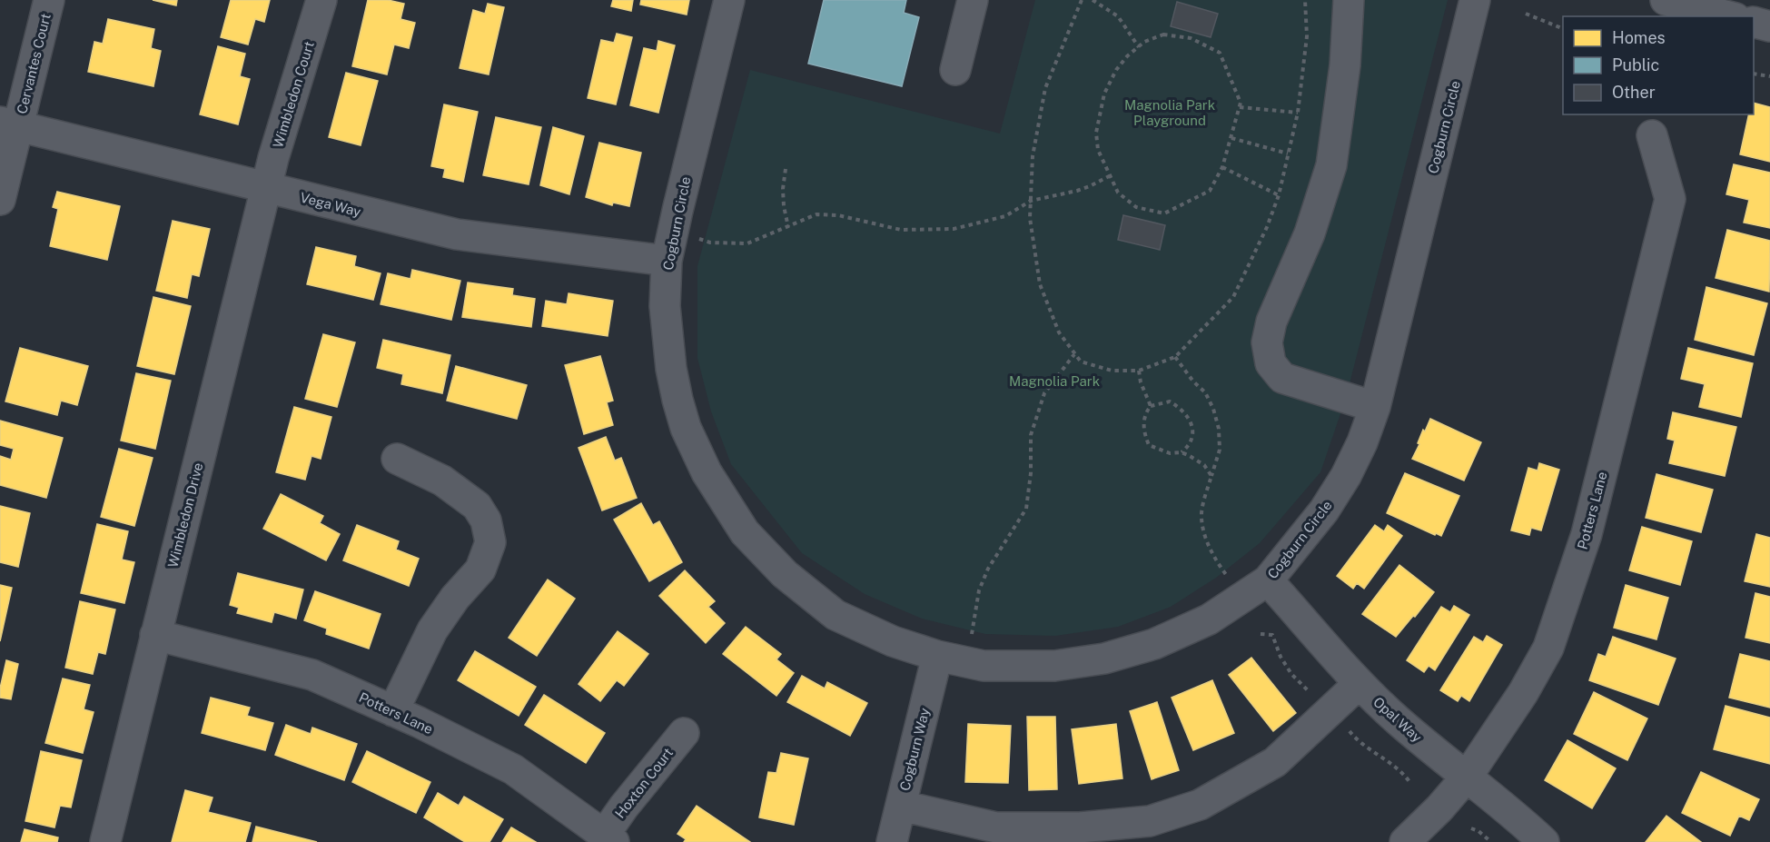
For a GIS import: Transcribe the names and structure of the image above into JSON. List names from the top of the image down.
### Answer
{
  "streets": {
    "street": [
      "Cervantes Court",
      "Wimbledon Court",
      "Cogburn Circle",
      "Vega Way",
      "Potters Lane",
      "Wimbledon Drive",
      "Opal Way",
      "Cogburn Way",
      "Hoxton Court"
    ]
  },
  "crossings": [
    ["Cervantes Court", "Vega Way"],
    ["Wimbledon Court", "Vega Way"],
    ["Wimbledon Court", "Wimbledon Drive"],
    ["Cogburn Circle", "Vega Way"],
    ["Cogburn Circle", "Opal Way"],
    ["Cogburn Circle", "Cogburn Way"],
    ["Vega Way", "Wimbledon Drive"],
    ["Potters Lane", "Wimbledon Drive"],
    ["Potters Lane", "Opal Way"],
    ["Potters Lane", "Hoxton Court"]
  ],
  "parks": ["Magnolia Park Playground", "Magnolia Park"],
  "legend": ["Homes", "Public", "Other"]
}
